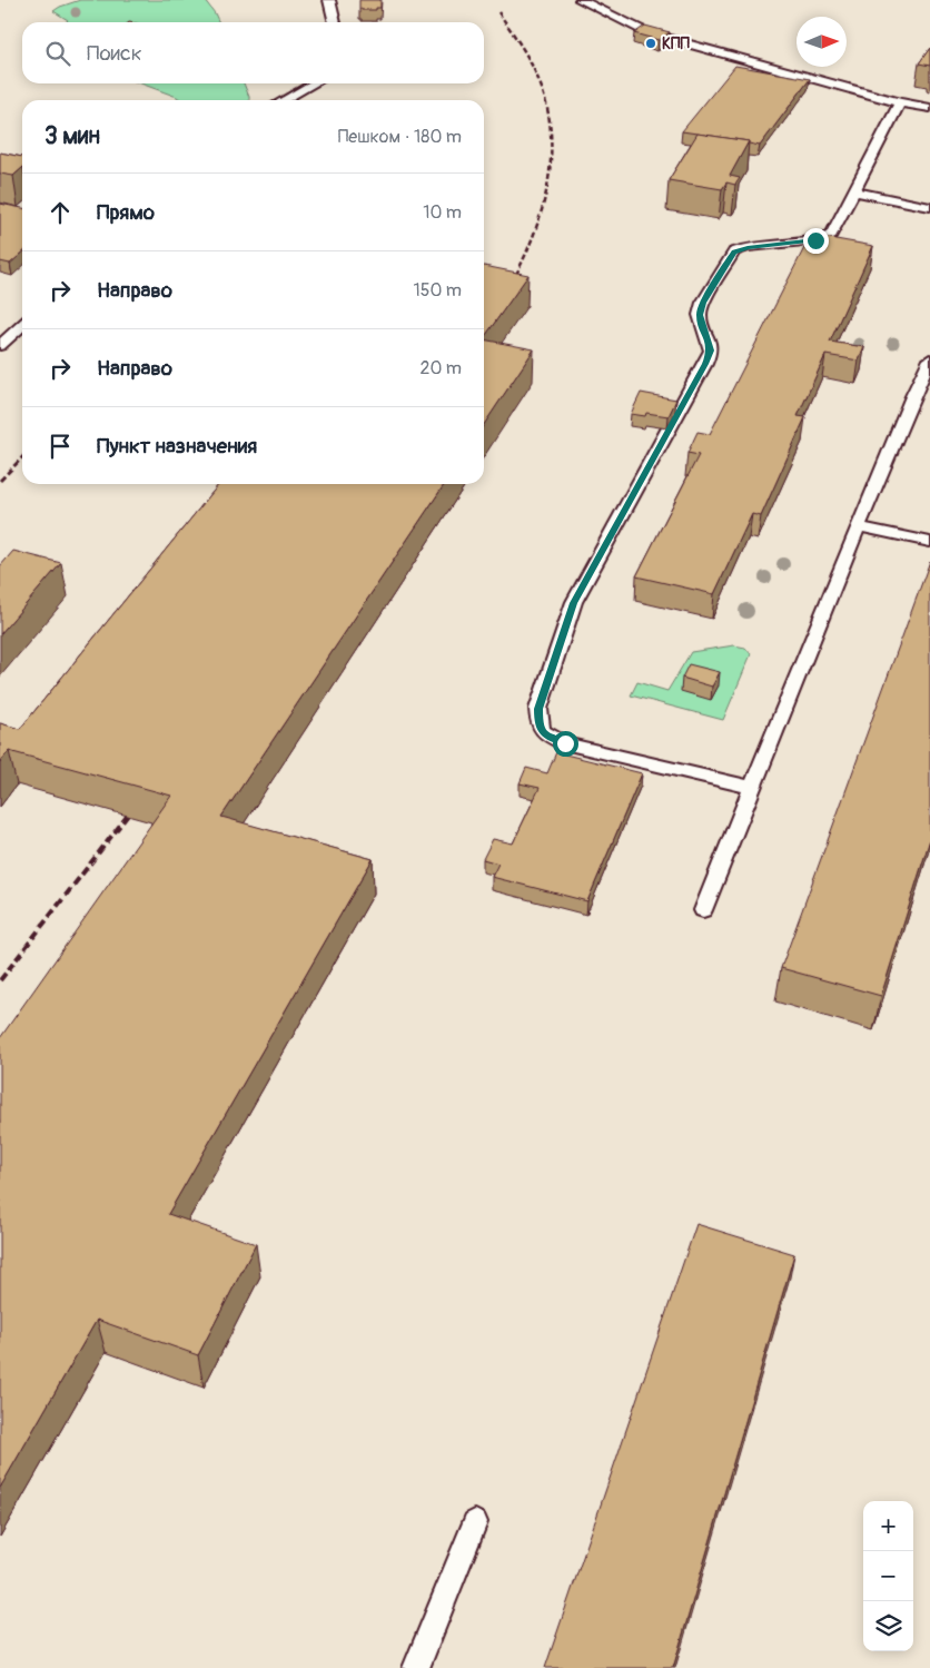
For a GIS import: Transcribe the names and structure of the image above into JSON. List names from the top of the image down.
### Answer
{
  "places": ["КПП"],
  "north": "right",
  "page": {
    "search": "Поиск",
    "heading": ["3 мин", "Пешком · 180 m"],
    "list": [
      ["Прямо", "10 m"],
      ["Направо", "150 m"],
      ["Направо", "20 m"],
      "Пункт назначения"
    ],
    "map_buttons": ["+", "−"]
  }
}
